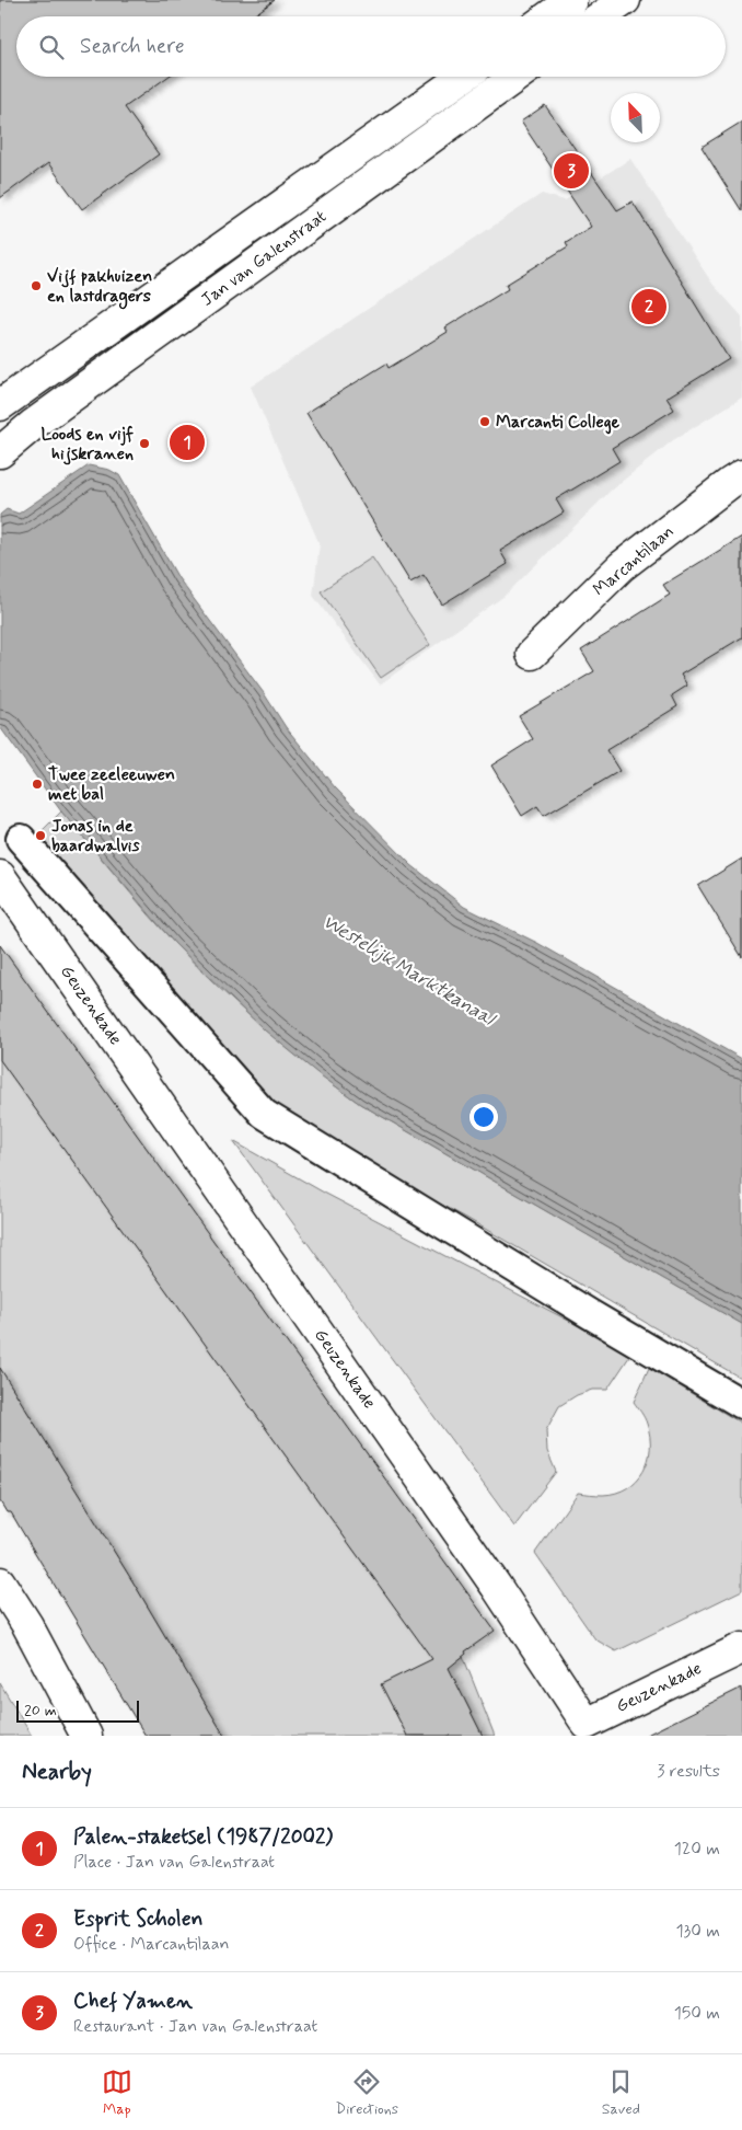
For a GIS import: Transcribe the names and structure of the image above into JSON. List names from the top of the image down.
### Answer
{
  "streets": {
    "street": ["Jan van Galenstraat", "Marcantilaan", "Geuzenkade"]
  },
  "water": ["Westelijk Marktkanaal"],
  "places": [
    "Vijf pakhuizen en lastdragers",
    "Marcanti College",
    "Loods en vijf hijskranen",
    "Twee zeeleeuwen met bal",
    "Jonas in de baardwalvis"
  ],
  "scale_bar": "20 m",
  "north": "top left",
  "page": {
    "search": "Search here",
    "pins": ["3", "2", "1"],
    "scale": "20 m",
    "heading": ["Nearby", "3 results"],
    "list": [
      {
        "mark": "1",
        "name": "Palen-staketsel (1987/2002)",
        "note": "Place · Jan van Galenstraat",
        "value": "120 m"
      },
      {
        "mark": "2",
        "name": "Esprit Scholen",
        "note": "Office · Marcantilaan",
        "value": "130 m"
      },
      {
        "mark": "3",
        "name": "Chef Yamen",
        "note": "Restaurant · Jan van Galenstraat",
        "value": "150 m"
      }
    ],
    "nav": ["Map", "Directions", "Saved"]
  }
}
